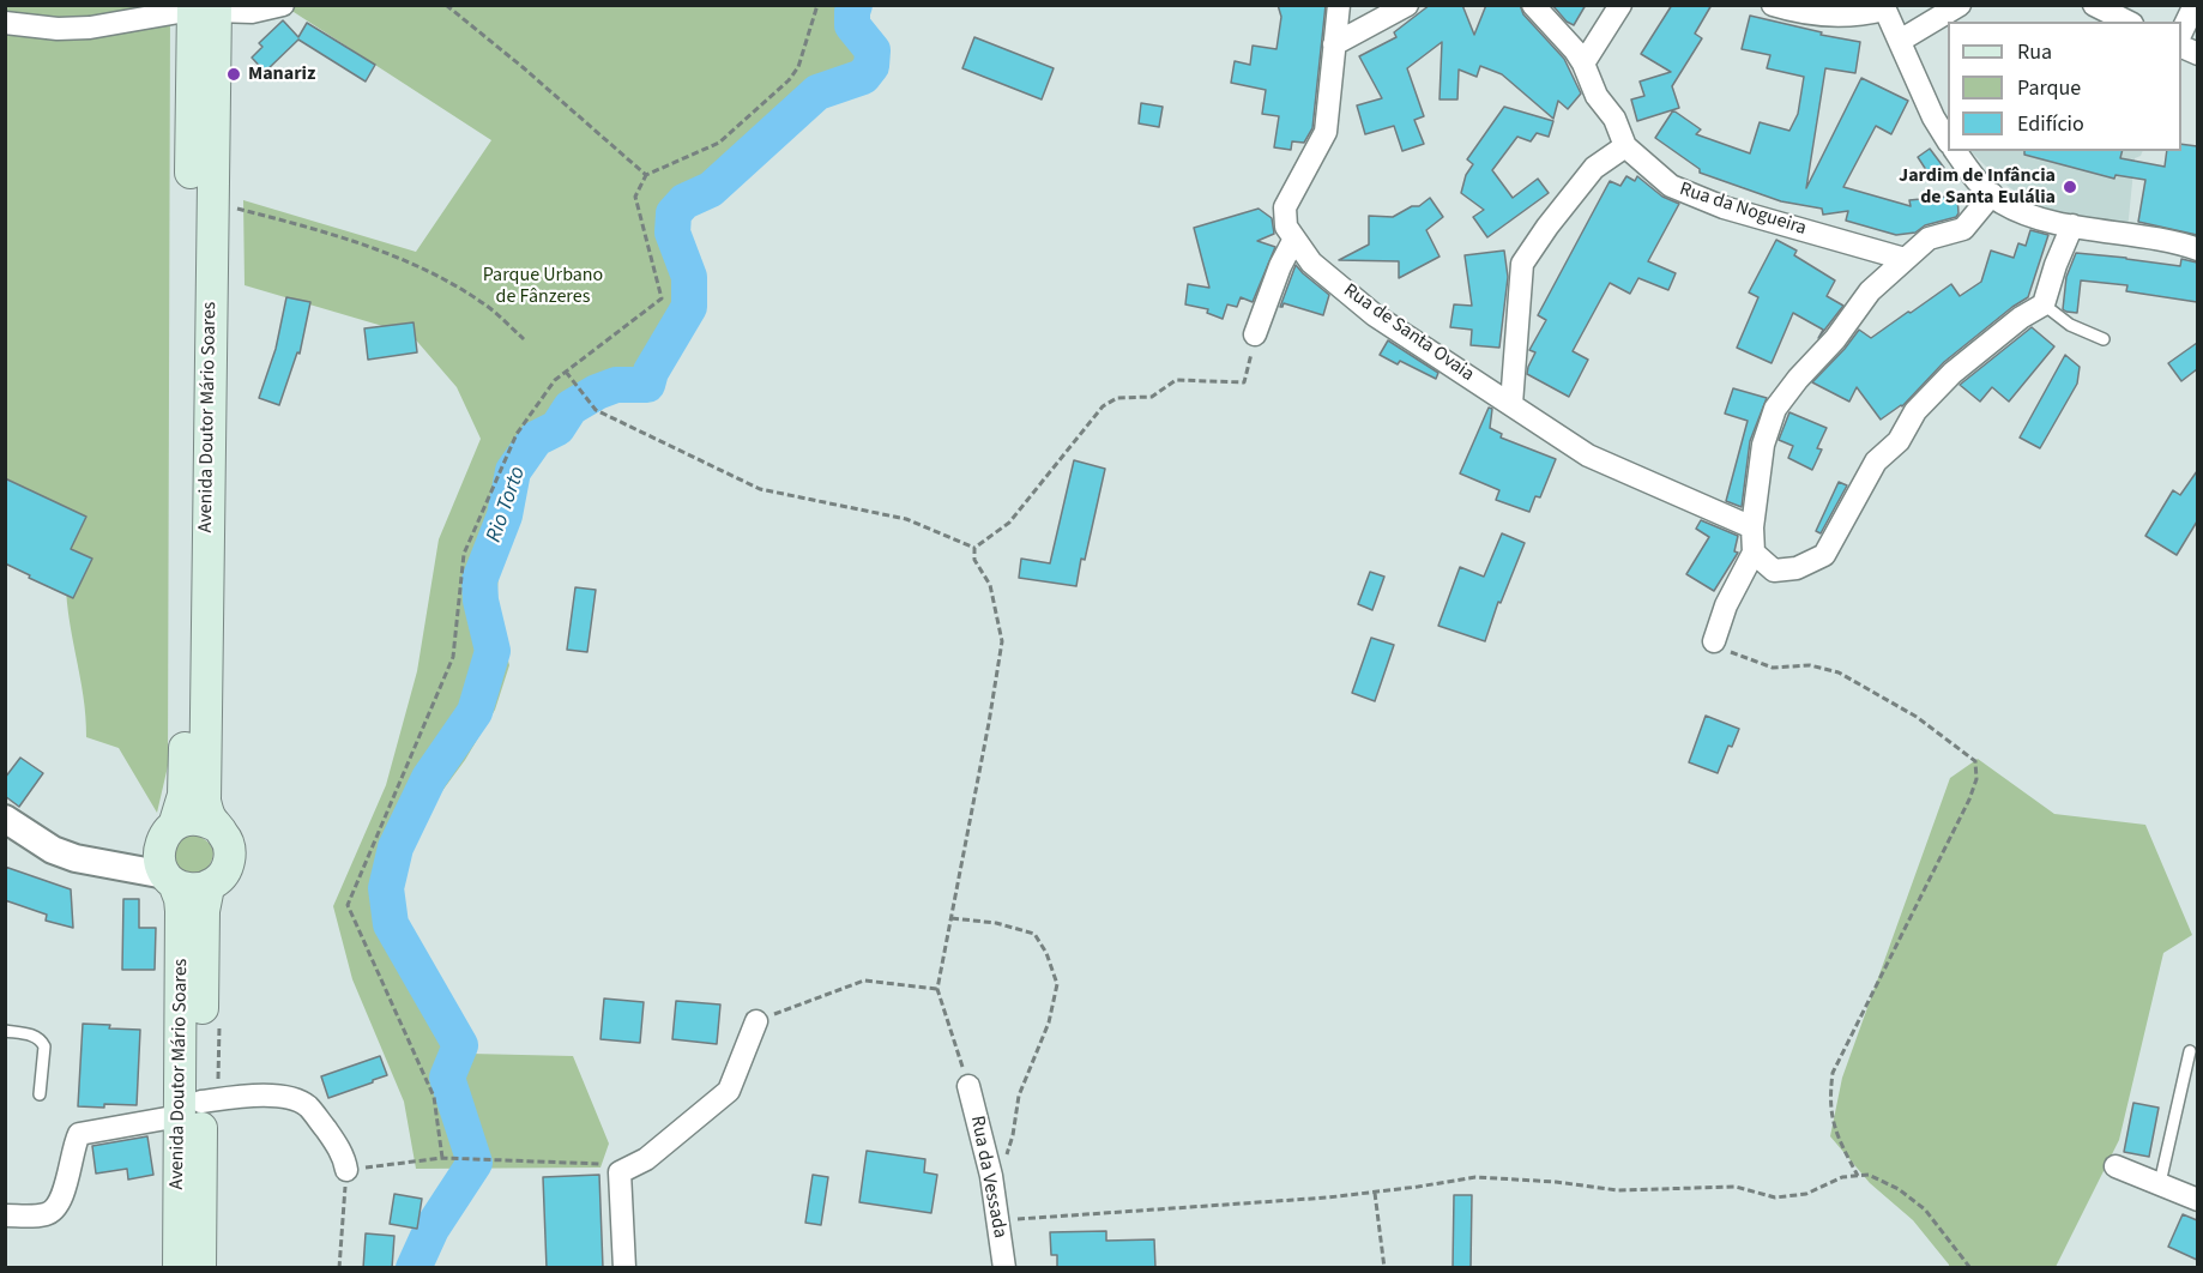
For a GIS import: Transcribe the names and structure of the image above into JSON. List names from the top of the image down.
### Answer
{
  "streets": {
    "main road": ["Avenida Doutor Mário Soares"],
    "street": ["Rua da Nogueira", "Rua de Santa Ovaia", "Rua da Vessada"]
  },
  "water": ["Rio Torto"],
  "parks": ["Parque Urbano de Fânzeres"],
  "places": ["Manariz", "Jardim de Infância de Santa Eulália"],
  "legend": ["Rua", "Parque", "Edifício"]
}
